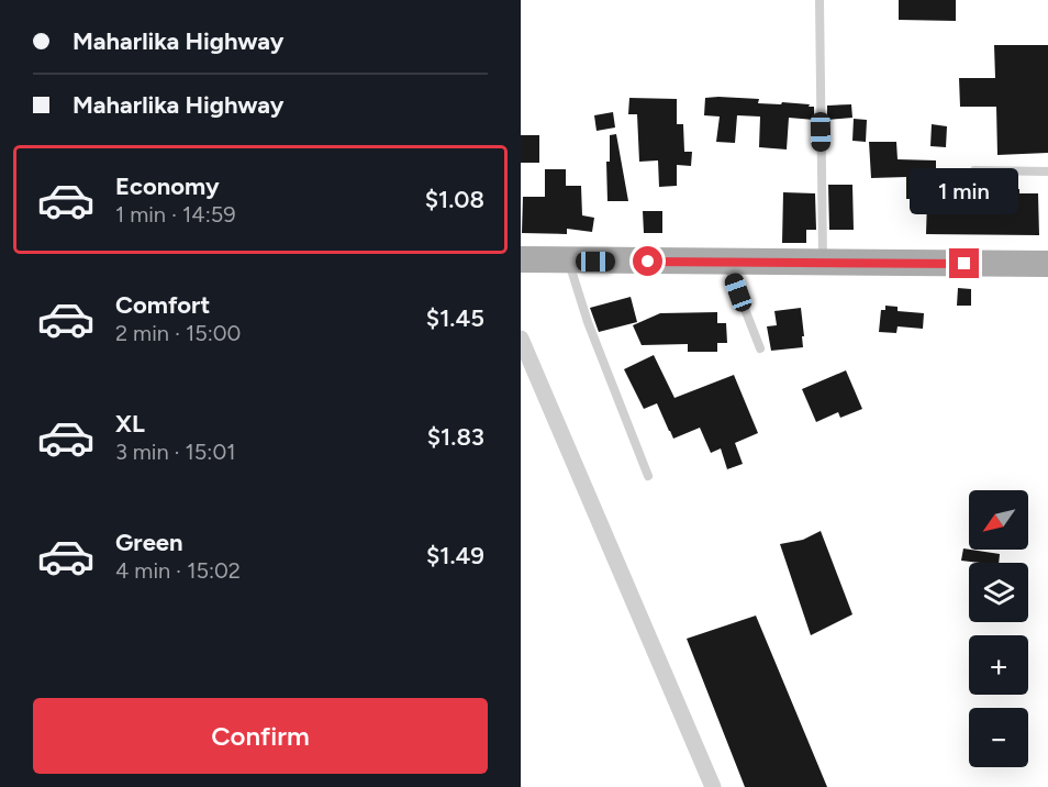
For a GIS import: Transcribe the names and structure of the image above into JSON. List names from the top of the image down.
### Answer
{
  "north": "bottom left",
  "page": {
    "banner": ["Maharlika Highway", "Maharlika Highway"],
    "list": [
      {
        "name": "Economy",
        "note": "1 min · 14:59",
        "value": "$1.08"
      },
      {
        "name": "Comfort",
        "note": "2 min · 15:00",
        "value": "$1.45"
      },
      {
        "name": "XL",
        "note": "3 min · 15:01",
        "value": "$1.83"
      },
      {
        "name": "Green",
        "note": "4 min · 15:02",
        "value": "$1.49"
      }
    ],
    "bubble": "1 min",
    "map_buttons": ["+", "−"],
    "buttons": "Confirm"
  }
}
